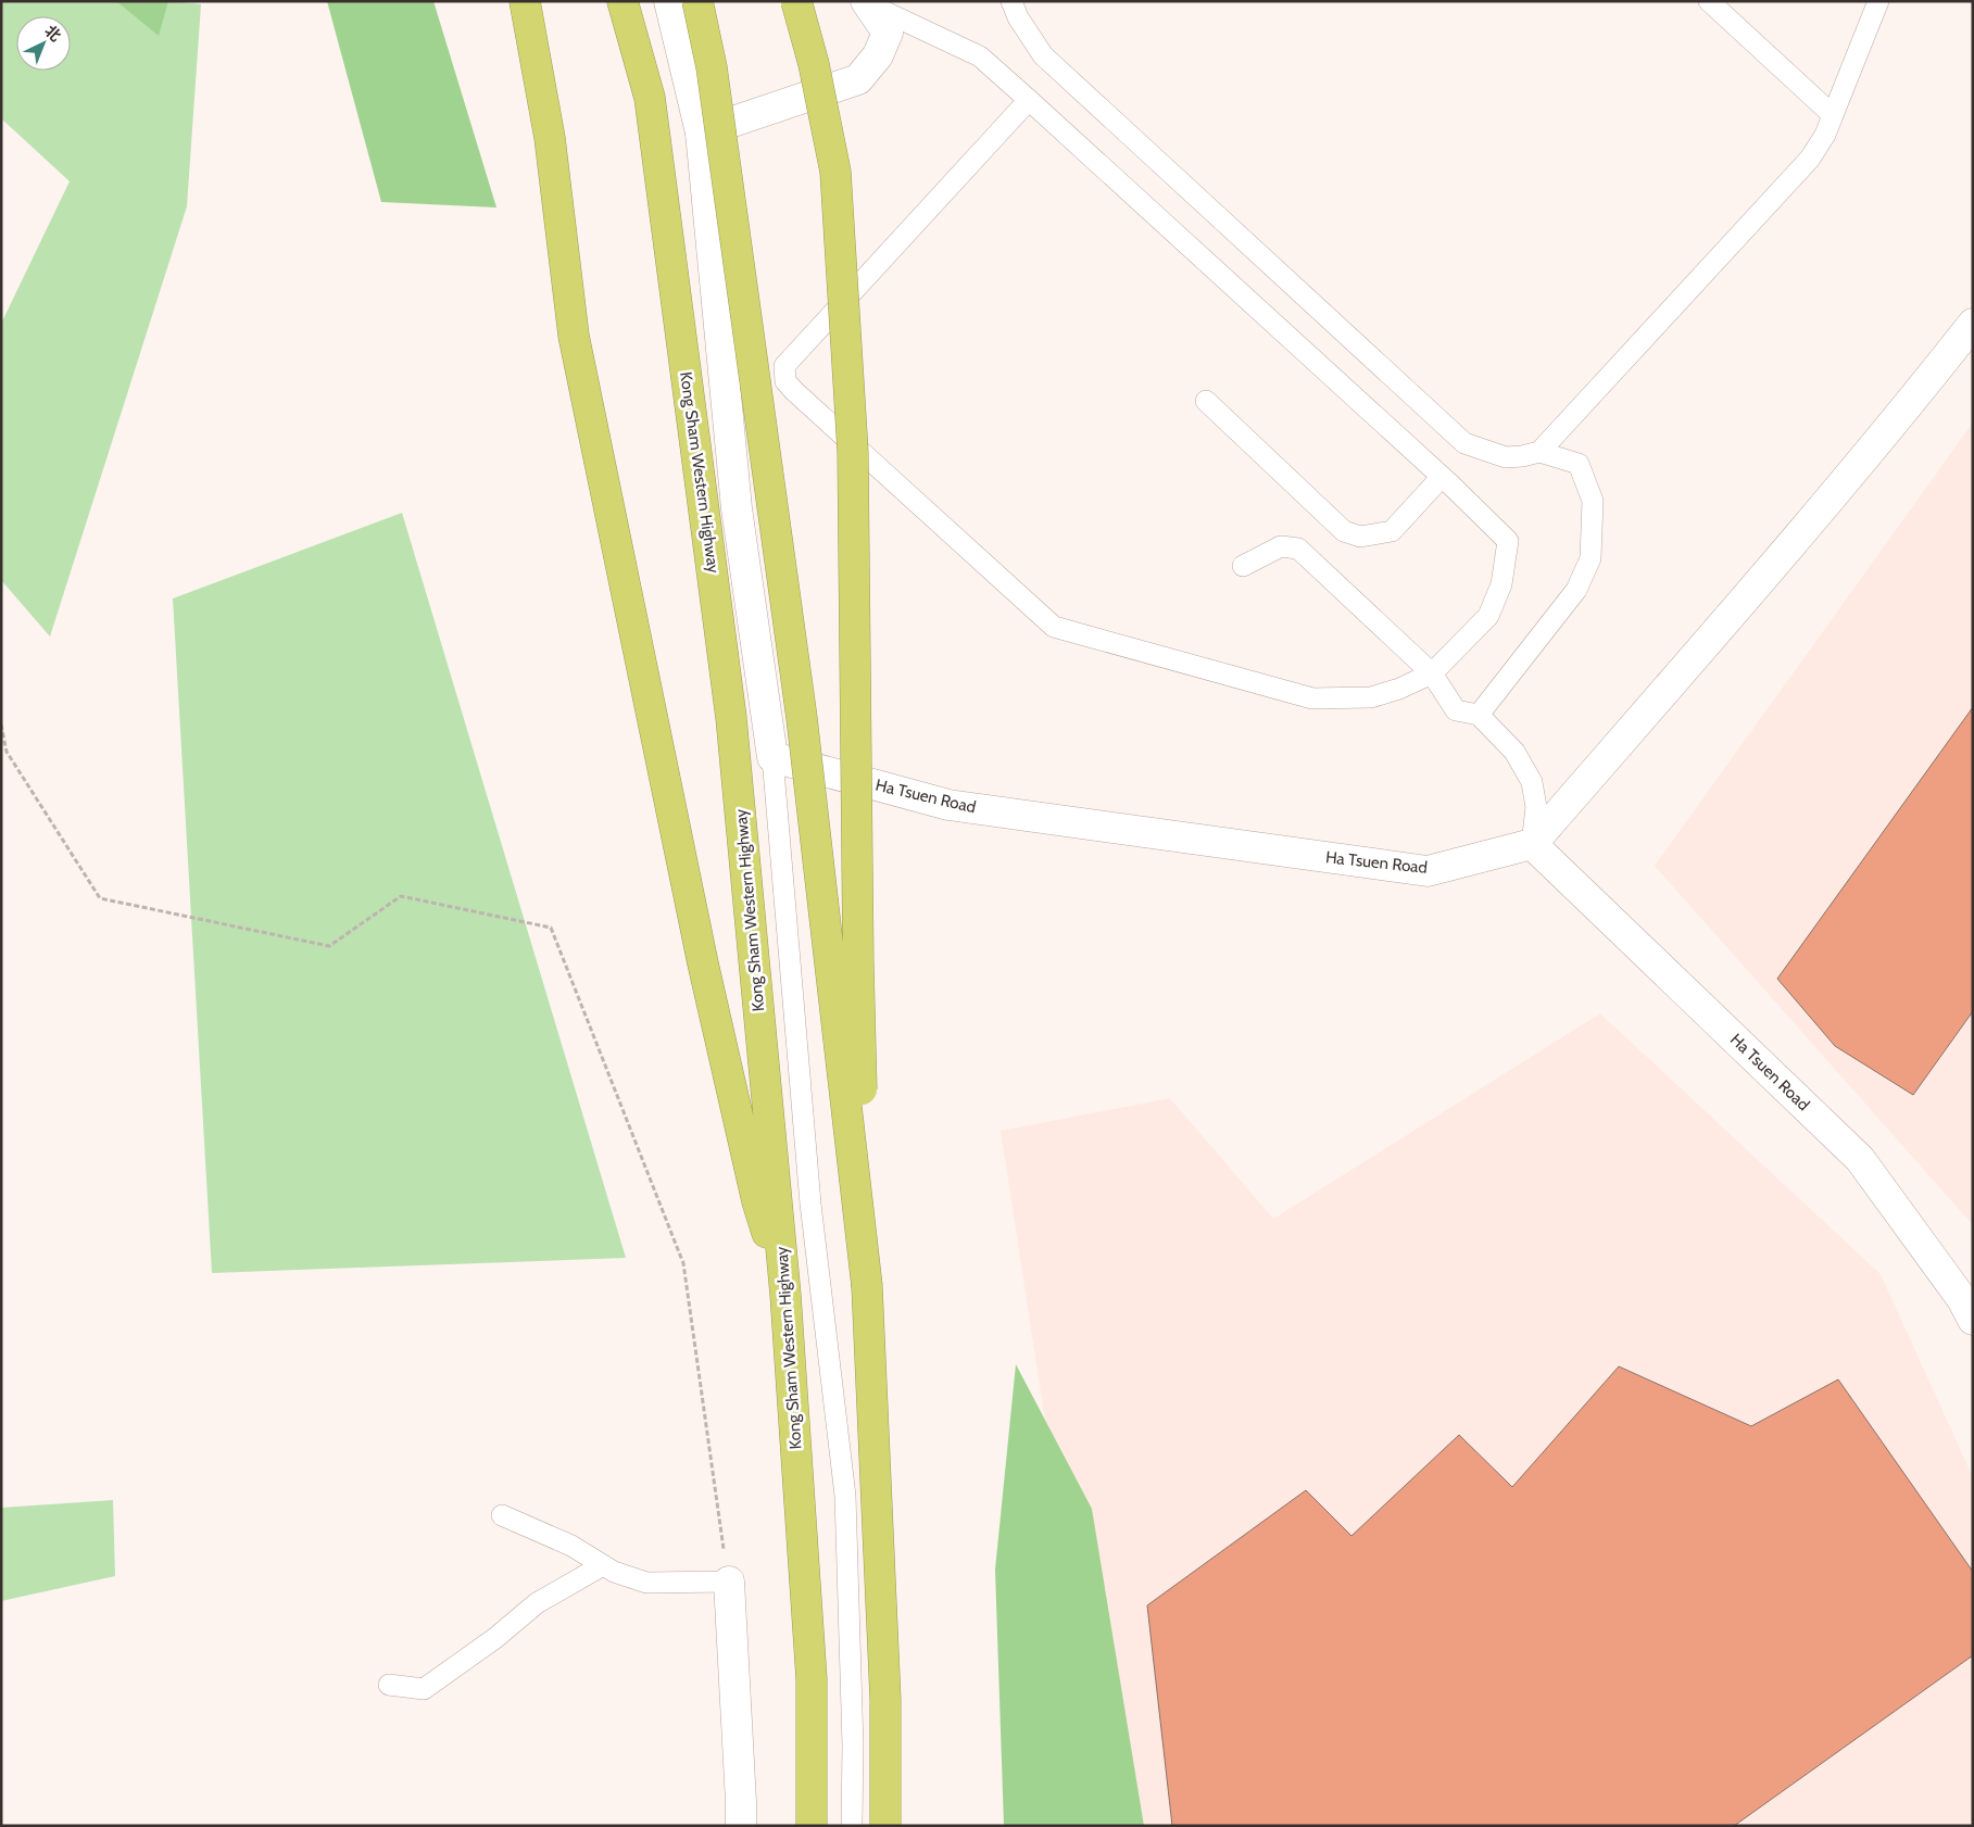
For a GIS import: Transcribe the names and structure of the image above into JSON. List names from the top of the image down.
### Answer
{
  "streets": {
    "highway": ["Kong Sham Western Highway"],
    "street": ["Ha Tsuen Road"]
  },
  "north": "top right"
}
